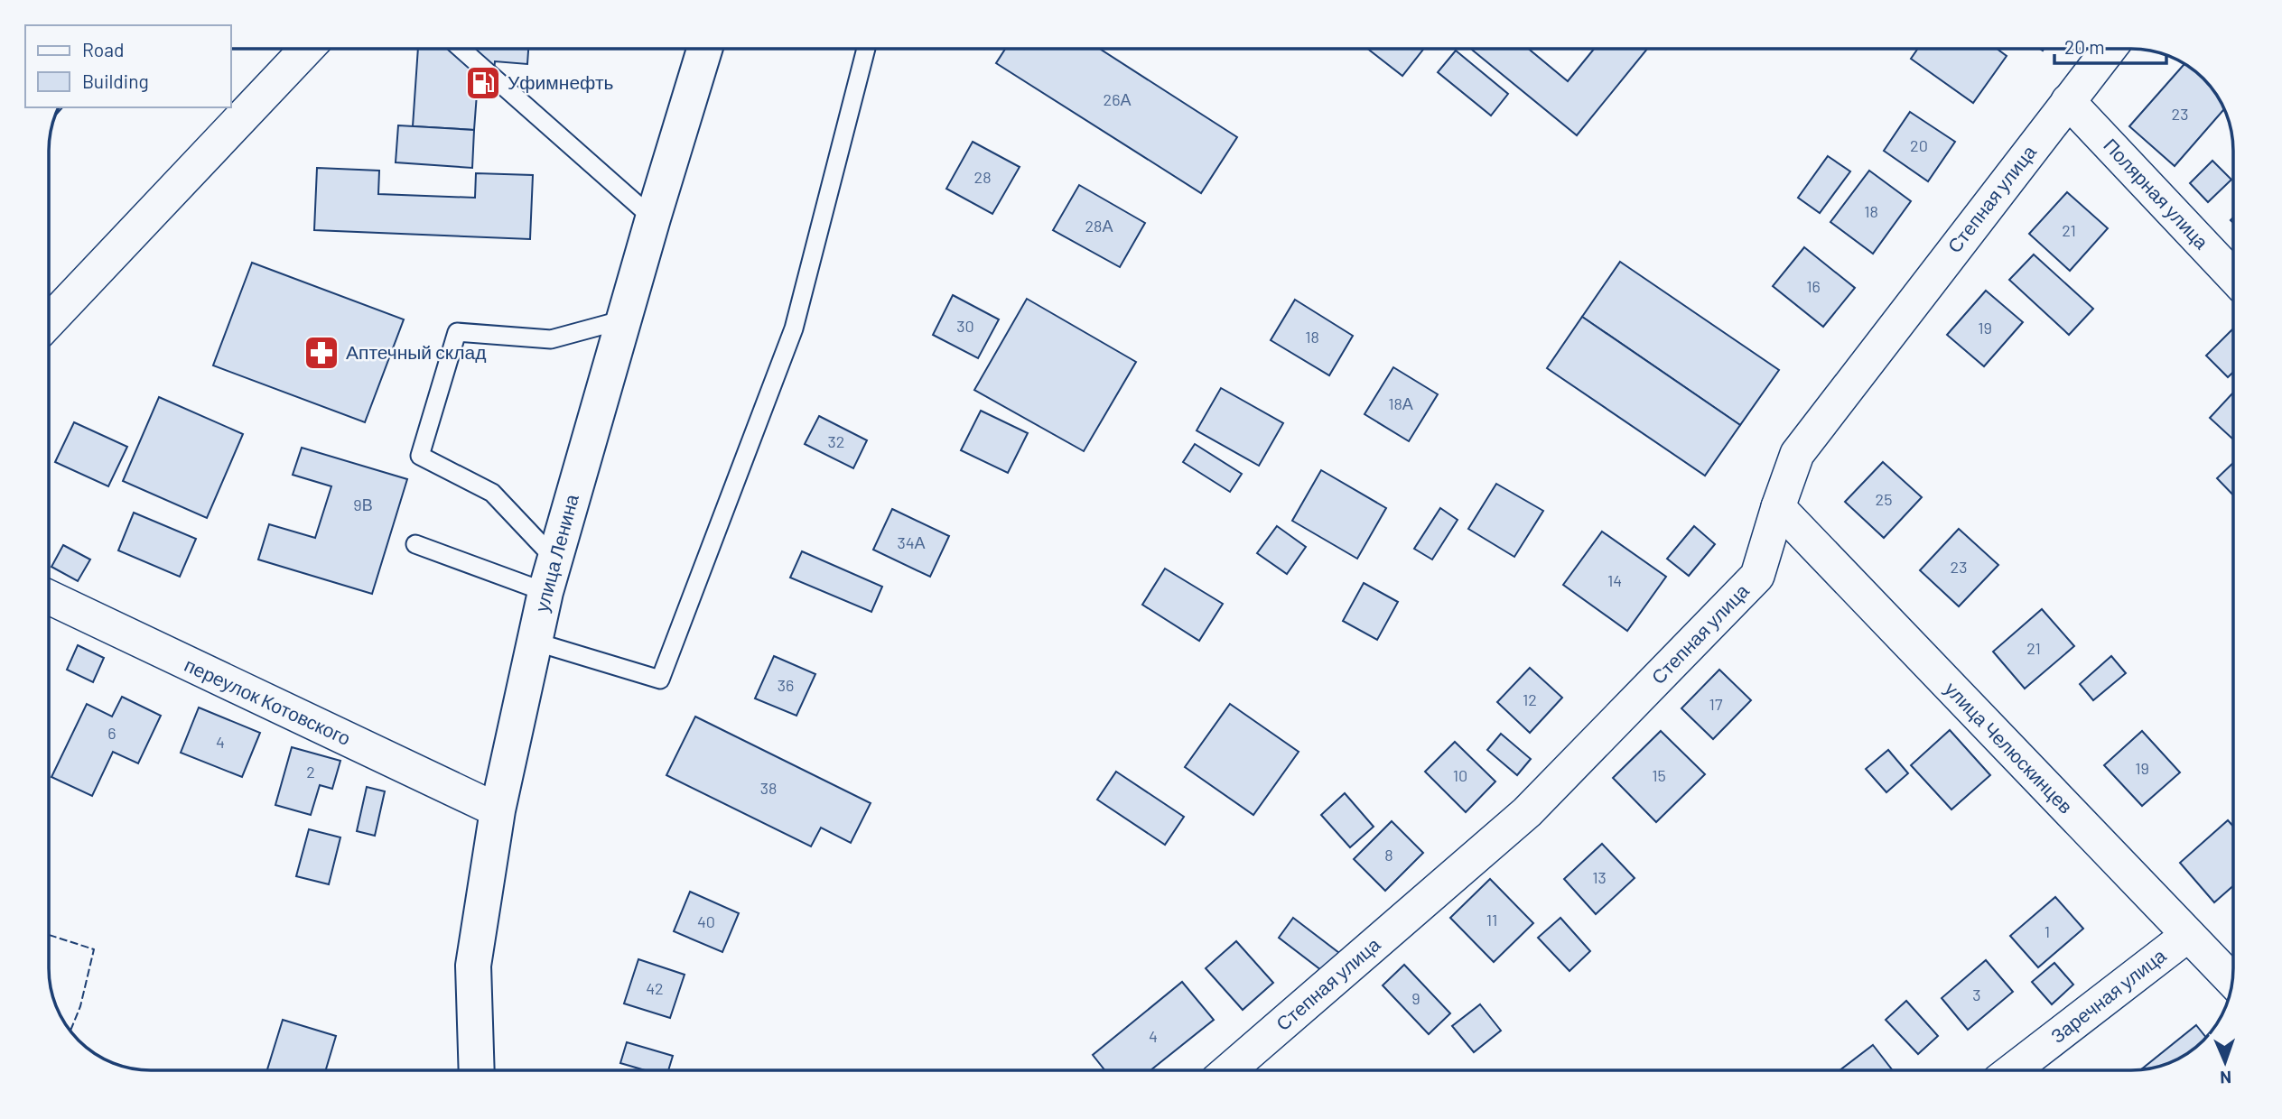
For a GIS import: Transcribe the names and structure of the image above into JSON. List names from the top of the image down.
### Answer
{
  "streets": {
    "highway": ["улица Ленина"],
    "street": [
      "Полярная улица",
      "Степная улица",
      "переулок Котовского",
      "улица Челюскинцев",
      "Заречная улица"
    ]
  },
  "crossings": [
    ["Полярная улица", "Степная улица"],
    ["Степная улица", "улица Челюскинцев"],
    ["улица Ленина", "переулок Котовского"],
    ["улица Челюскинцев", "Заречная улица"]
  ],
  "places": {
    "fuel station": ["Уфимнефть"],
    "pharmacy": ["Аптечный склад"]
  },
  "house_numbers": [
    "26А",
    "23",
    "20",
    "28",
    "18",
    "28А",
    "21",
    "16",
    "30",
    "19",
    "18",
    "18А",
    "32",
    "25",
    "9В",
    "34А",
    "23",
    "14",
    "21",
    "36",
    "12",
    "17",
    "6",
    "4",
    "19",
    "2",
    "10",
    "15",
    "38",
    "8",
    "13",
    "11",
    "40",
    "1",
    "42",
    "3",
    "9",
    "4"
  ],
  "legend": ["Road", "Building"],
  "scale_bar": "20 m",
  "north": "bottom"
}
